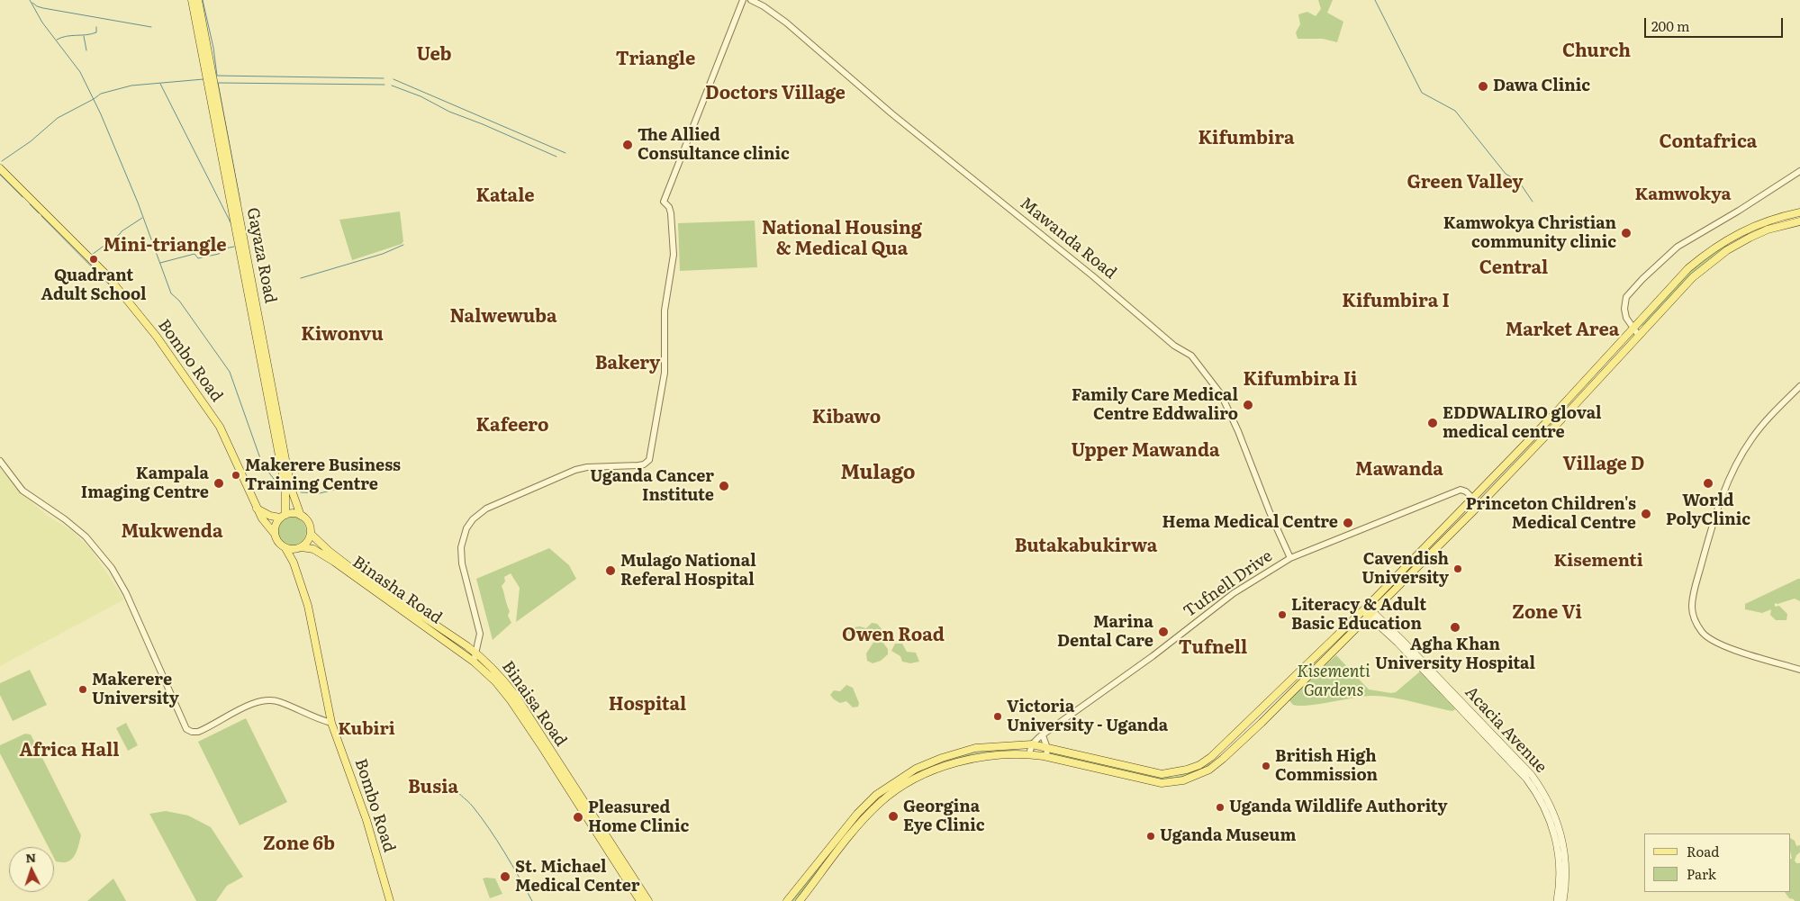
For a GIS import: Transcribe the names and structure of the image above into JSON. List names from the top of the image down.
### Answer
{
  "streets": {
    "main road": [
      "Gayaza Road",
      "Bombo Road",
      "Binasha Road",
      "Binaisa Road",
      "Acacia Avenue"
    ],
    "street": ["Mawanda Road", "Tufnell Drive"]
  },
  "crossings": [
    ["Mawanda Road", "Tufnell Drive"],
    ["Gayaza Road", "Bombo Road"],
    ["Gayaza Road", "Binasha Road"],
    ["Gayaza Road", "Binaisa Road"],
    ["Bombo Road", "Binasha Road"],
    ["Bombo Road", "Binaisa Road"],
    ["Binasha Road", "Binaisa Road"]
  ],
  "districts": [
    "Church",
    "Ueb",
    "Triangle",
    "Doctors Village",
    "Kifumbira",
    "Contafrica",
    "Green Valley",
    "Kamwokya",
    "Katale",
    "National Housing & Medical Qua",
    "Mini-triangle",
    "Central",
    "Kifumbira I",
    "Nalwewuba",
    "Market Area",
    "Kiwonvu",
    "Bakery",
    "Kifumbira Ii",
    "Kibawo",
    "Kafeero",
    "Upper Mawanda",
    "Village D",
    "Mawanda",
    "Mulago",
    "Mukwenda",
    "Butakabukirwa",
    "Kisementi",
    "Zone Vi",
    "Owen Road",
    "Tufnell",
    "Hospital",
    "Kubiri",
    "Africa Hall",
    "Busia",
    "Zone 6b"
  ],
  "parks": ["Kisementi Gardens"],
  "places": [
    "Dawa Clinic",
    "The Allied Consultance clinic",
    "Kamwokya Christian community clinic",
    "Quadrant Adult School",
    "Family Care Medical Centre Eddwaliro",
    "EDDWALIRO gloval medical centre",
    "Makerere Business Training Centre",
    "Kampala Imaging Centre",
    "World PolyClinic",
    "Uganda Cancer Institute",
    "Princeton Children's Medical Centre",
    "Hema Medical Centre",
    "Cavendish University",
    "Mulago National Referal Hospital",
    "Literacy & Adult Basic Education",
    "Agha Khan University Hospital",
    "Marina Dental Care",
    "Makerere University",
    "Victoria University - Uganda",
    "British High Commission",
    "Uganda Wildlife Authority",
    "Georgina Eye Clinic",
    "Pleasured Home Clinic",
    "Uganda Museum",
    "St. Michael Medical Center"
  ],
  "legend": ["Road", "Park"],
  "scale_bar": "200 m",
  "north": "top"
}
